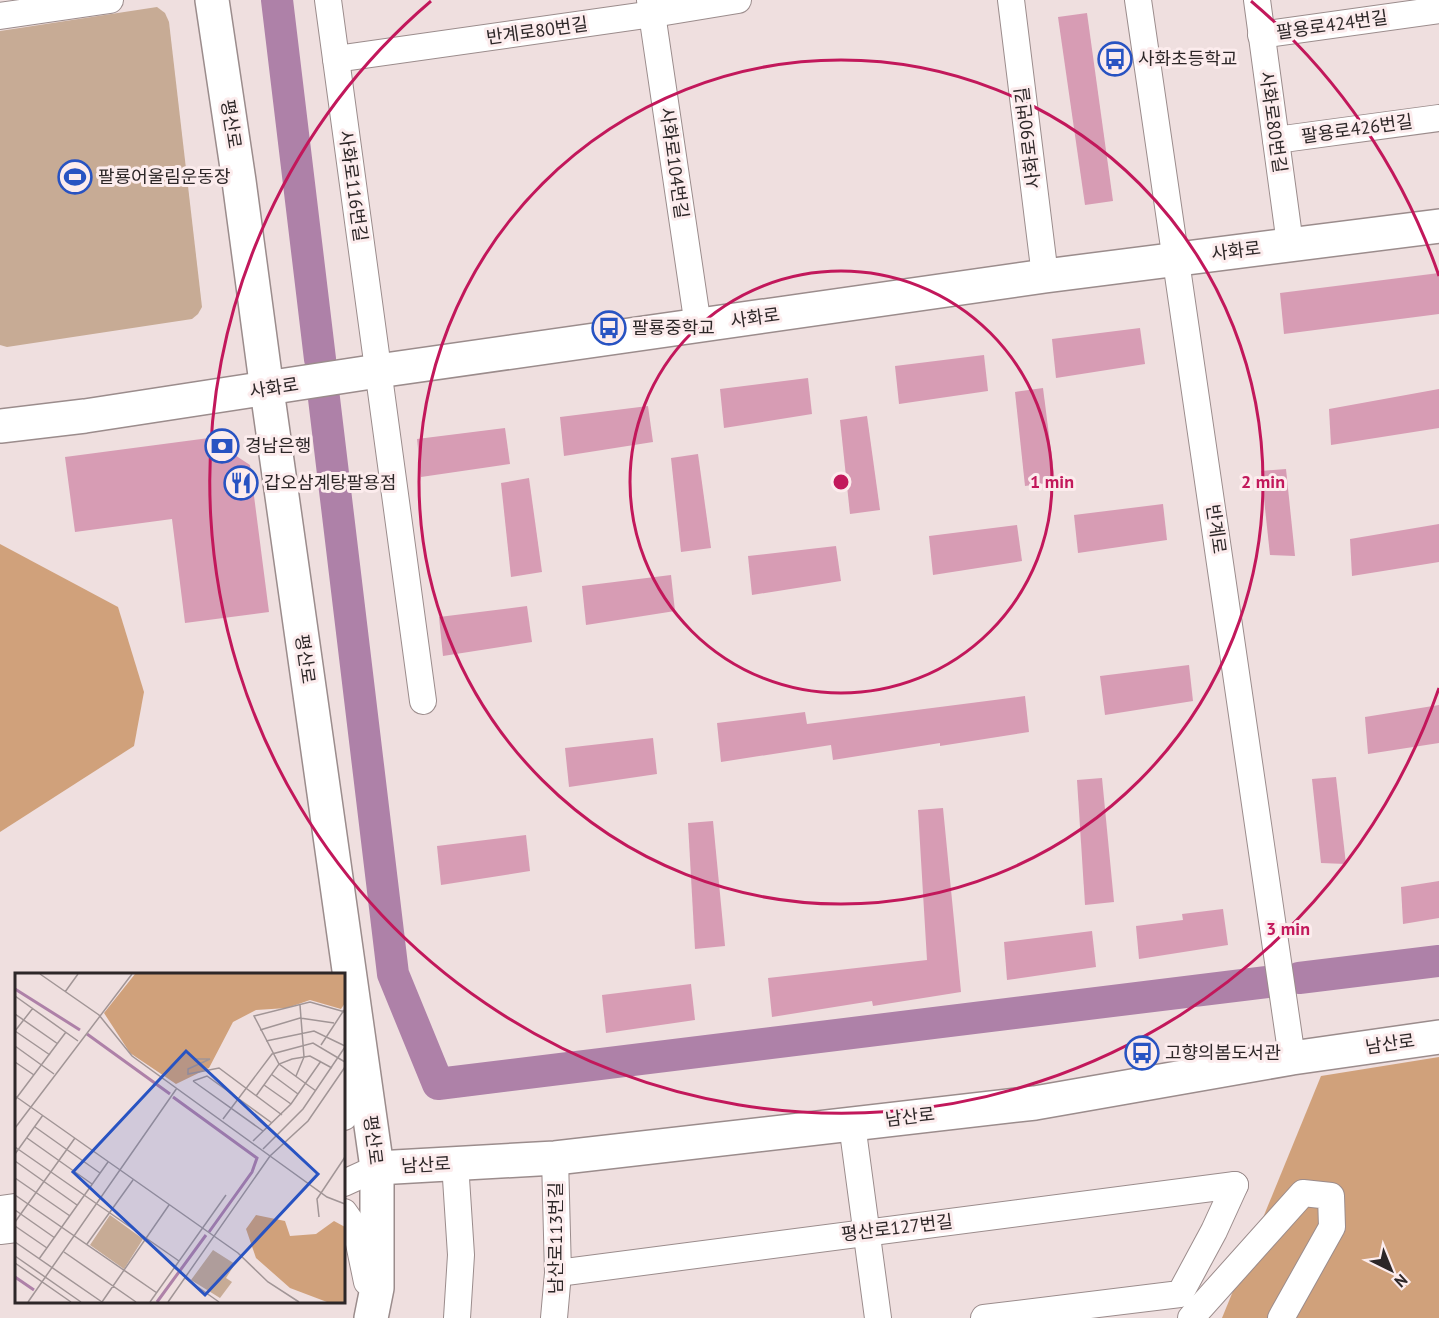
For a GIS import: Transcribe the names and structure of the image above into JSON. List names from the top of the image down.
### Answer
{
  "streets": {
    "main road": ["평산로", "사화로", "남산로"],
    "street": [
      "팔용로424번길",
      "반계로80번길",
      "사화로80번길",
      "팔용로426번길",
      "사화로90번길",
      "사화로104번길",
      "사화로116번길",
      "반계로",
      "평산로127번길",
      "남산로113번길"
    ]
  },
  "crossings": [
    ["팔용로424번길", "사화로80번길"],
    ["반계로80번길", "사화로104번길"],
    ["반계로80번길", "사화로116번길"],
    ["사화로80번길", "팔용로426번길"],
    ["사화로80번길", "사화로"],
    ["평산로", "사화로"],
    ["평산로", "남산로"],
    ["사화로90번길", "사화로"],
    ["사화로104번길", "사화로"],
    ["사화로116번길", "사화로"],
    ["사화로", "반계로"],
    ["반계로", "남산로"],
    ["남산로", "남산로113번길"],
    ["평산로127번길", "남산로113번길"]
  ],
  "places": {
    "bus stop": ["사화초등학교", "팔룡중학교", "고향의봄도서관"],
    "sports": ["팔룡어울림운동장"],
    "bank": ["경남은행"],
    "restaurant": ["갑오삼계탕팔용점"]
  },
  "north": "bottom right",
  "rings": ["1 min", "2 min", "3 min"]
}
